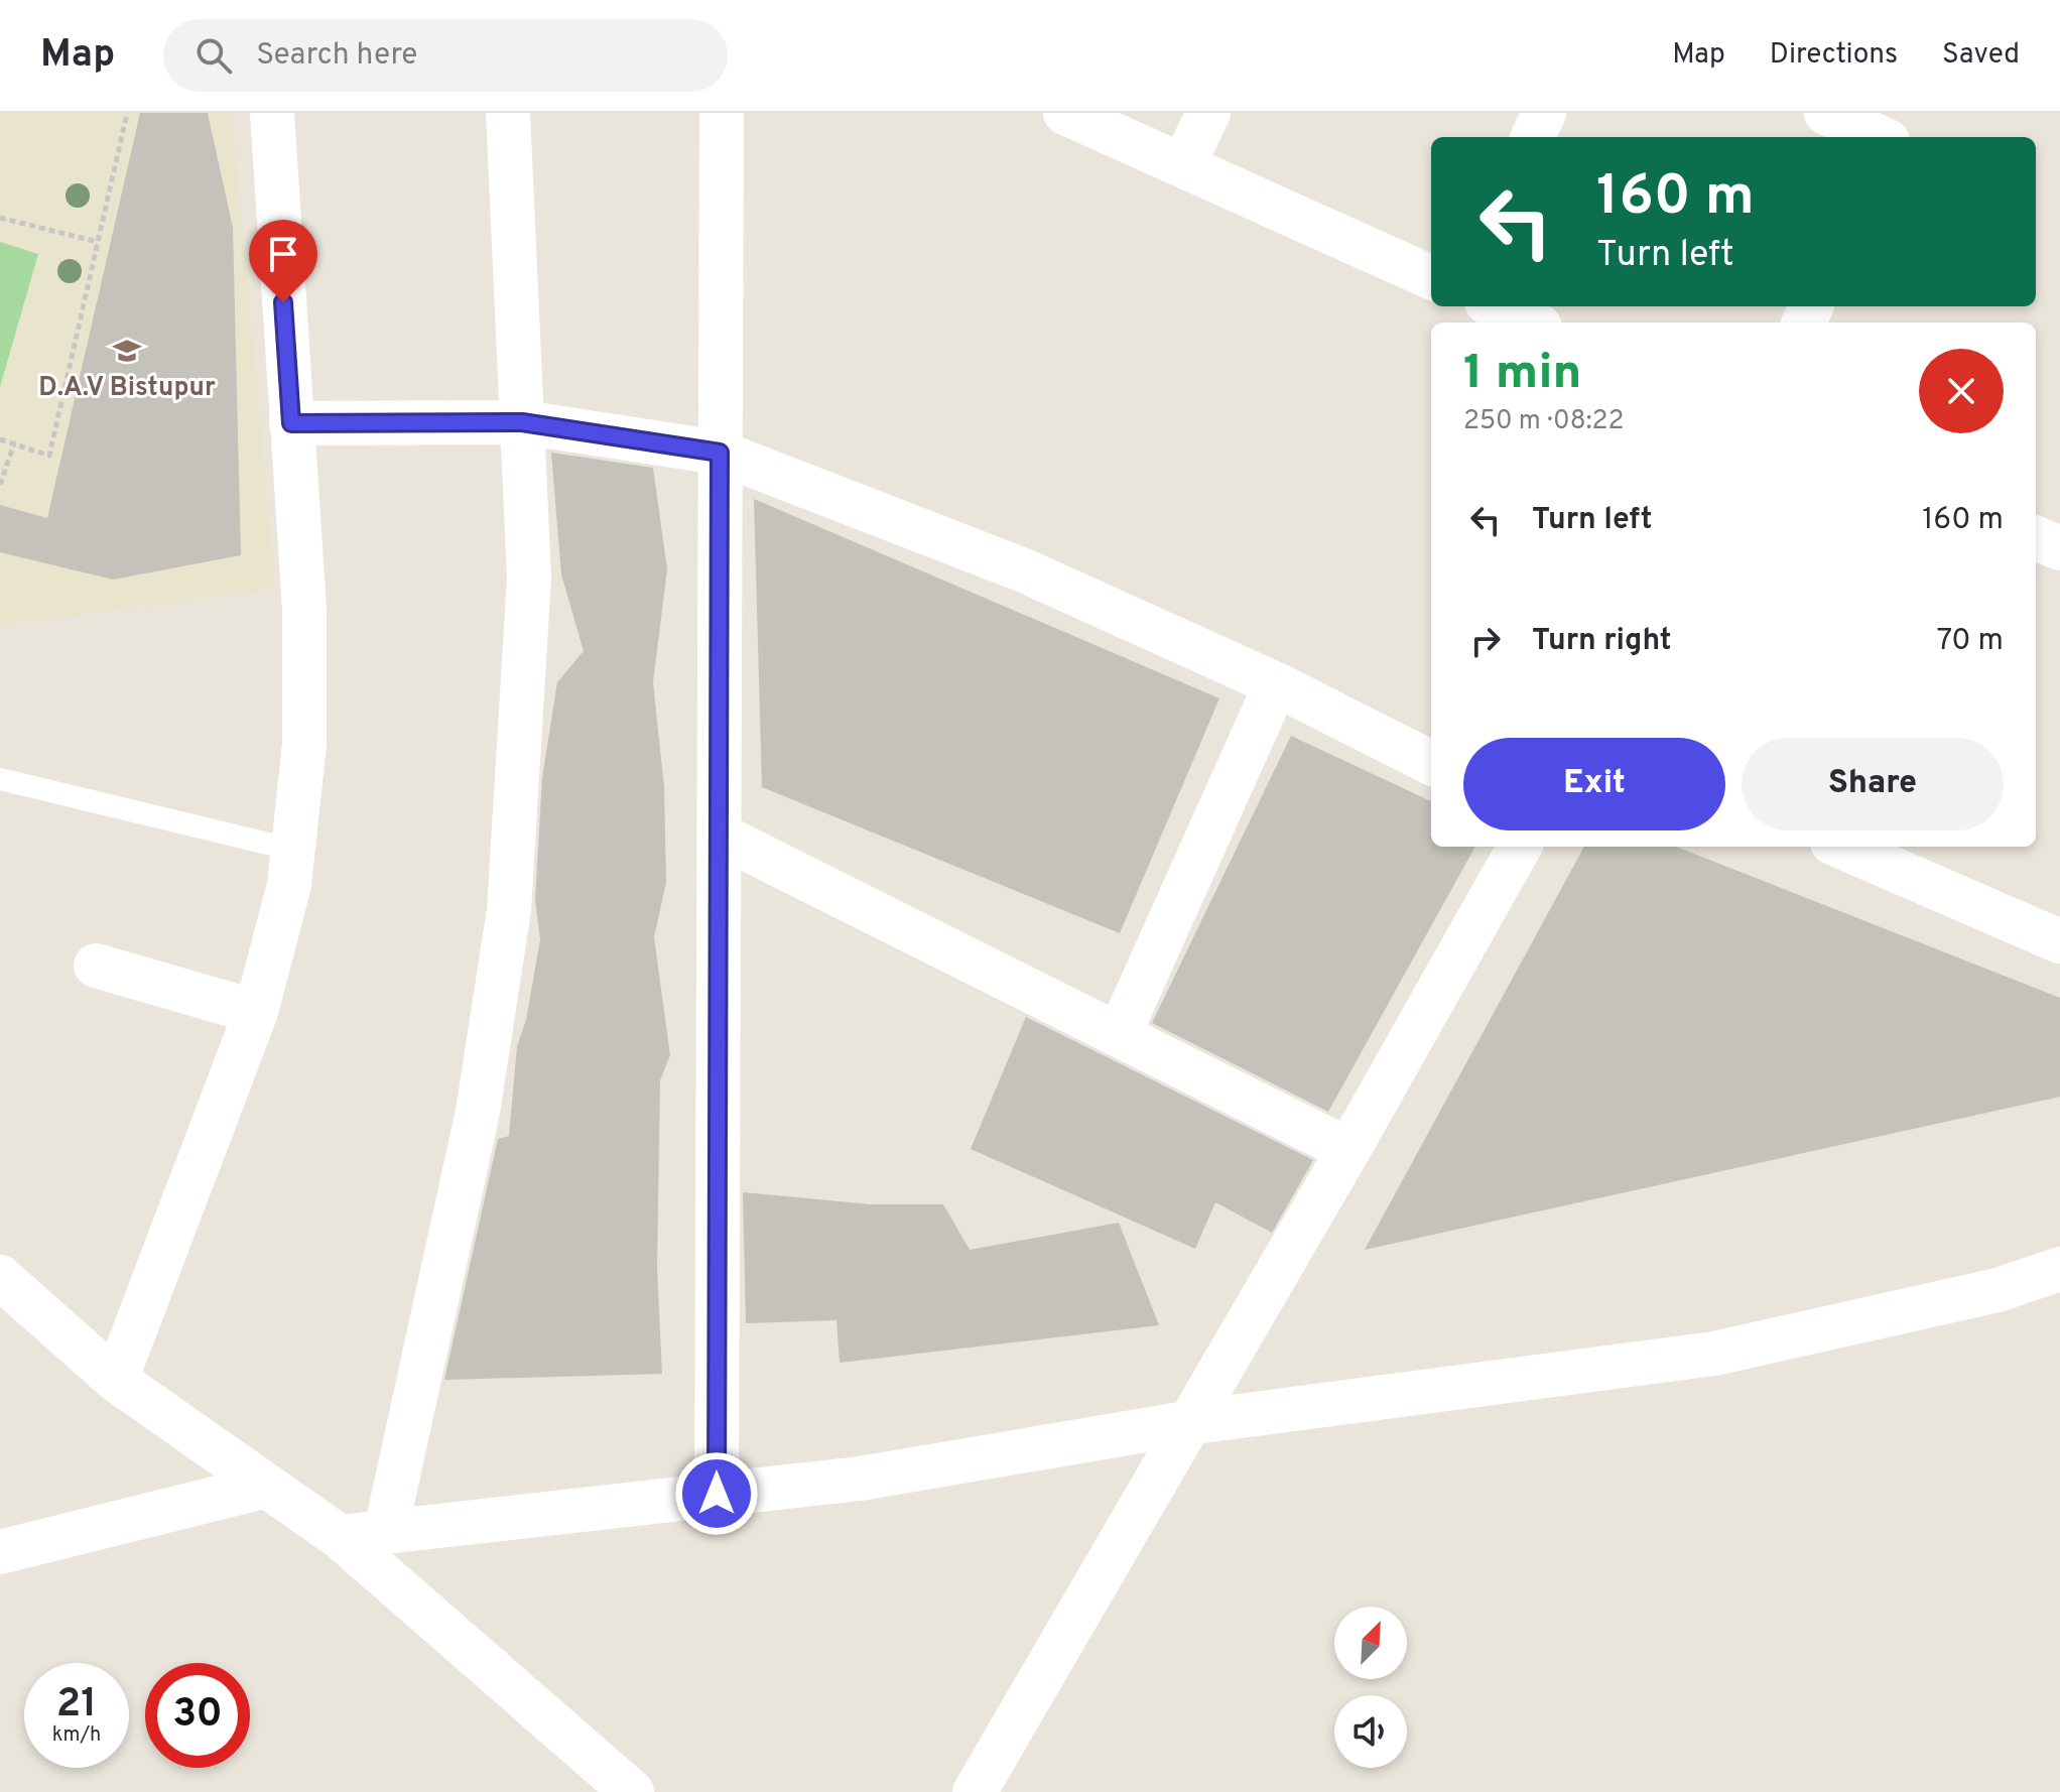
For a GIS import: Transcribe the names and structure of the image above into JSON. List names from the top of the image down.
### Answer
{
  "places": {
    "school or university": ["D.A.V Bistupur"]
  },
  "north": "top right",
  "page": {
    "header": "Map",
    "search": "Search here",
    "nav": ["Map", "Directions", "Saved"],
    "turn": ["160 m", "Turn left"],
    "heading": ["1 min", "250 m · 08:22"],
    "list": [
      {
        "name": "Turn left",
        "value": "160 m"
      },
      {
        "name": "Turn right",
        "value": "70 m"
      }
    ],
    "buttons": ["Exit", "Share"],
    "speed": "21 km/h",
    "limit": "30"
  }
}
